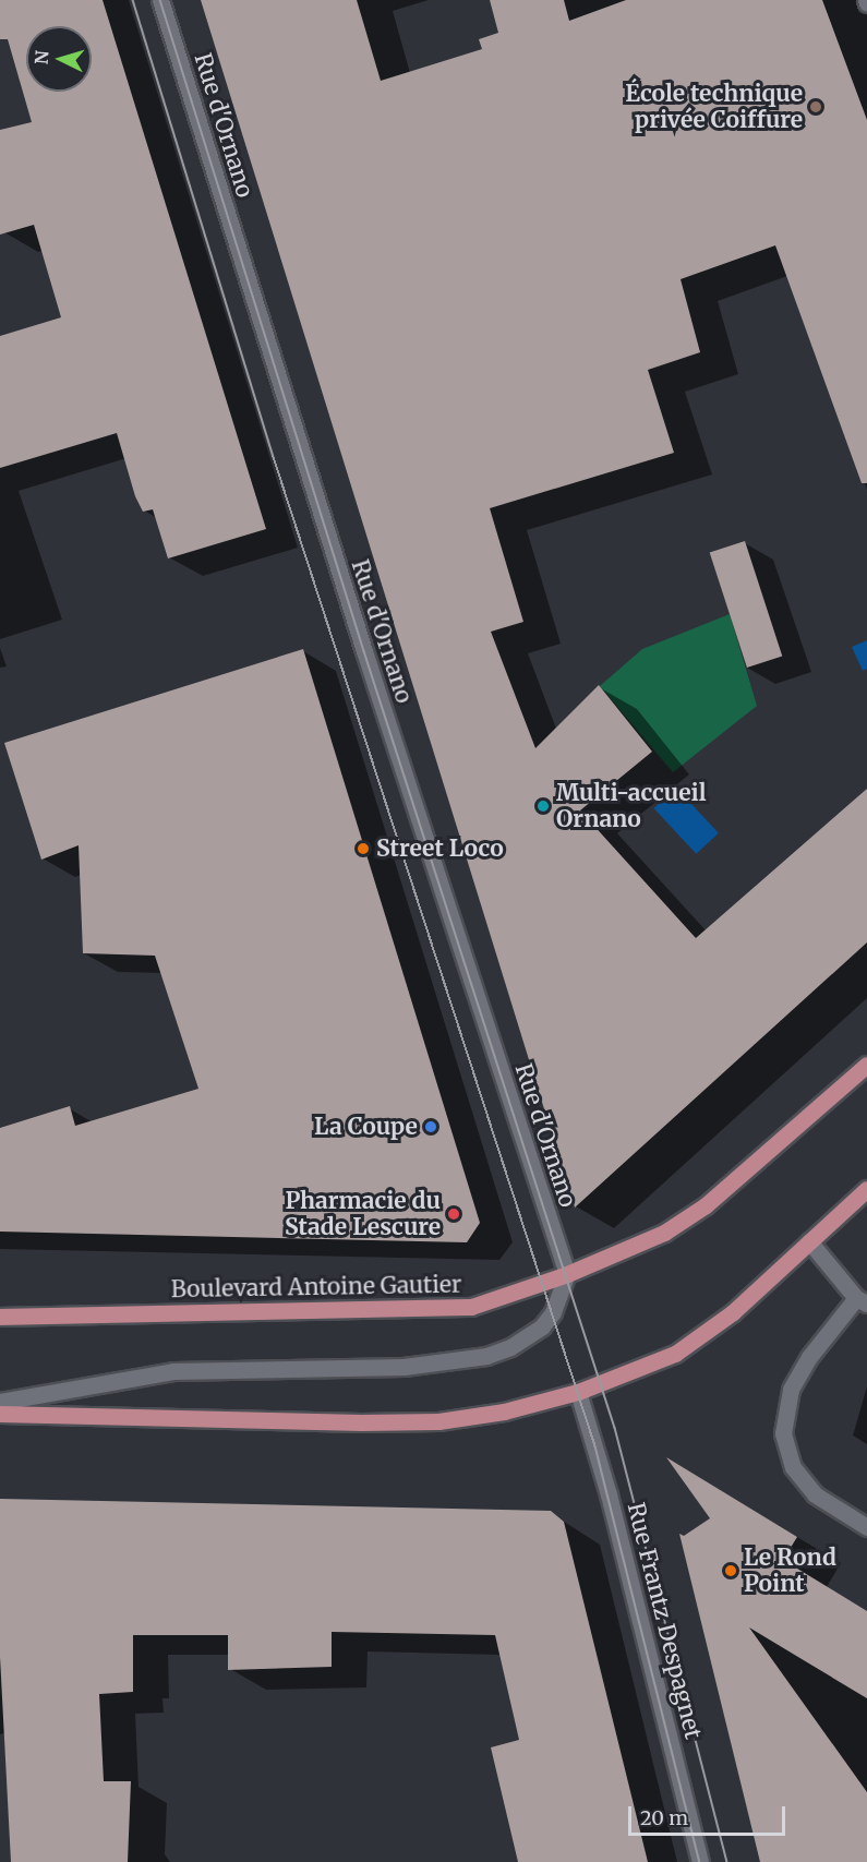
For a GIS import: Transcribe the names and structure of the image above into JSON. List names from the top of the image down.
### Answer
{
  "streets": {
    "main road": ["Boulevard Antoine Gautier"],
    "street": ["Rue d'Ornano", "Rue Frantz Despagnet"]
  },
  "crossings": [
    ["Rue d'Ornano", "Boulevard Antoine Gautier"]
  ],
  "places": [
    "École technique privée Coiffure",
    "Multi-accueil Ornano",
    "Street Loco",
    "La Coupe",
    "Pharmacie du Stade Lescure",
    "Le Rond Point"
  ],
  "scale_bar": "20 m",
  "north": "left"
}
